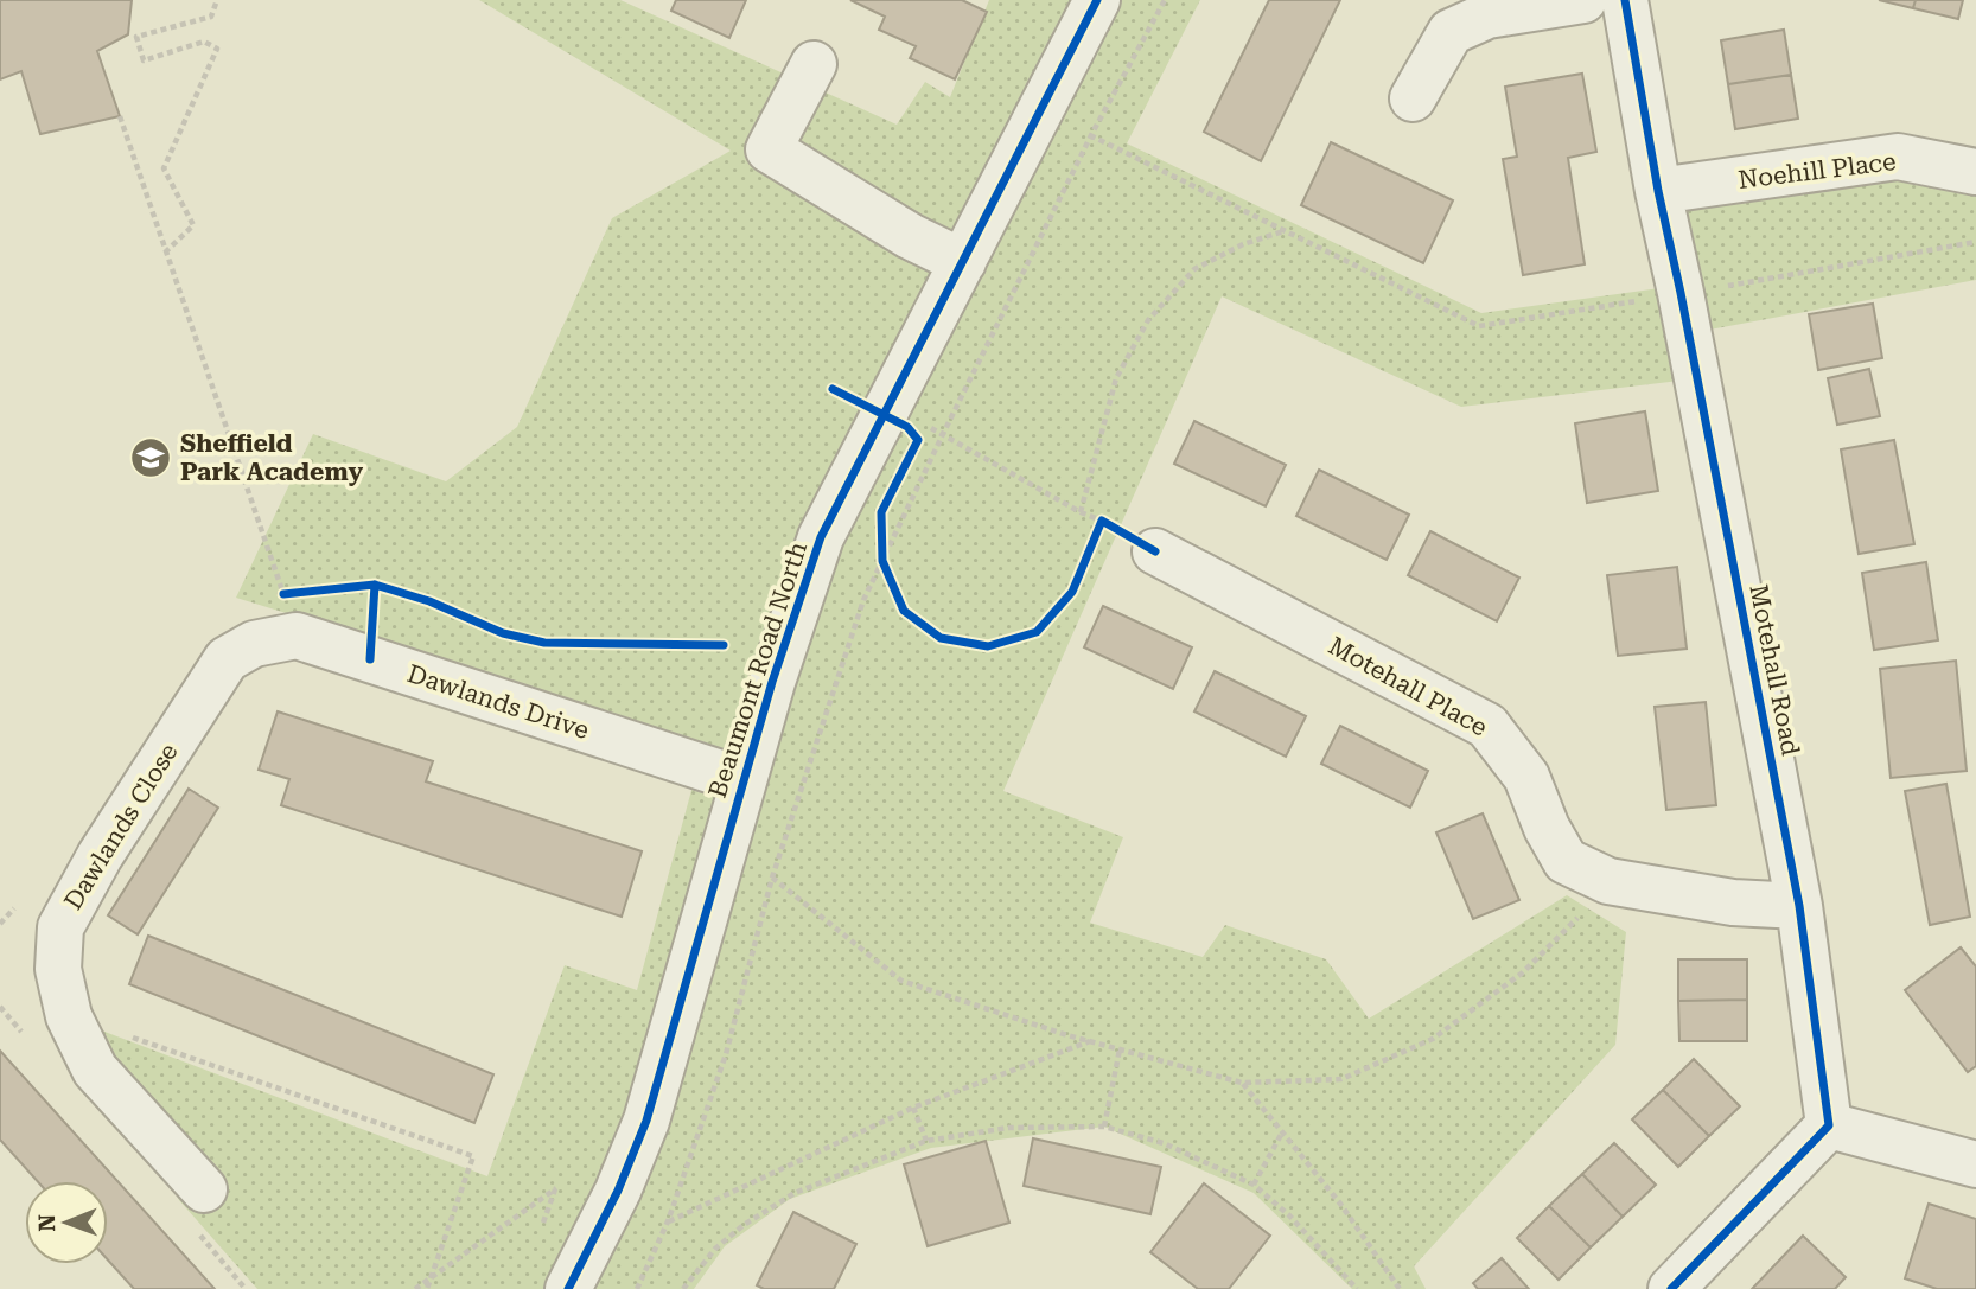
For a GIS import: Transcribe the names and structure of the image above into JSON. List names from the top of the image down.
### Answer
{
  "streets": {
    "street": [
      "Noehill Place",
      "Beaumont Road North",
      "Motehall Road",
      "Motehall Place",
      "Dawlands Drive",
      "Dawlands Close"
    ]
  },
  "crossings": [
    ["Noehill Place", "Motehall Road"],
    ["Beaumont Road North", "Dawlands Drive"],
    ["Motehall Road", "Motehall Place"],
    ["Dawlands Drive", "Dawlands Close"]
  ],
  "places": {
    "school or university": ["Sheffield Park Academy"]
  },
  "north": "left"
}
